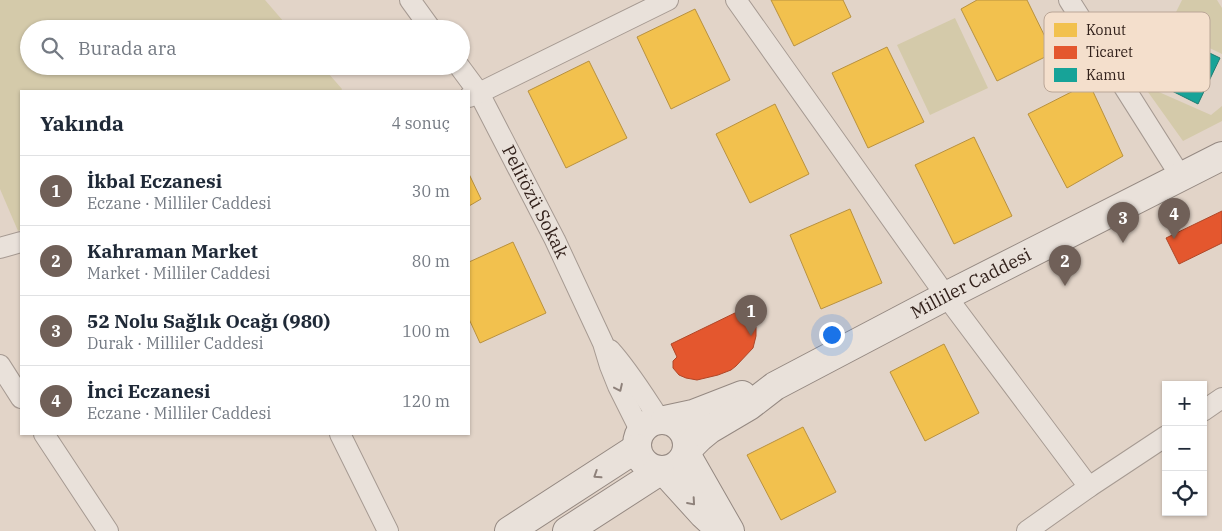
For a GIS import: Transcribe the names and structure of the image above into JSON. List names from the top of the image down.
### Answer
{
  "streets": {
    "street": ["Pelitözü Sokak", "Milliler Caddesi"]
  },
  "crossings": [
    ["Pelitözü Sokak", "Milliler Caddesi"]
  ],
  "legend": ["Konut", "Ticaret", "Kamu"],
  "page": {
    "search": "Burada ara",
    "heading": ["Yakında", "4 sonuç"],
    "list": [
      {
        "mark": "1",
        "name": "İkbal Eczanesi",
        "note": "Eczane · Milliler Caddesi",
        "value": "30 m"
      },
      {
        "mark": "2",
        "name": "Kahraman Market",
        "note": "Market · Milliler Caddesi",
        "value": "80 m"
      },
      {
        "mark": "3",
        "name": "52 Nolu Sağlık Ocağı (980)",
        "note": "Durak · Milliler Caddesi",
        "value": "100 m"
      },
      {
        "mark": "4",
        "name": "İnci Eczanesi",
        "note": "Eczane · Milliler Caddesi",
        "value": "120 m"
      }
    ],
    "pins": [
      "4",
      "3",
      "2",
      "1"
    ],
    "map_buttons": ["+", "−"]
  }
}
